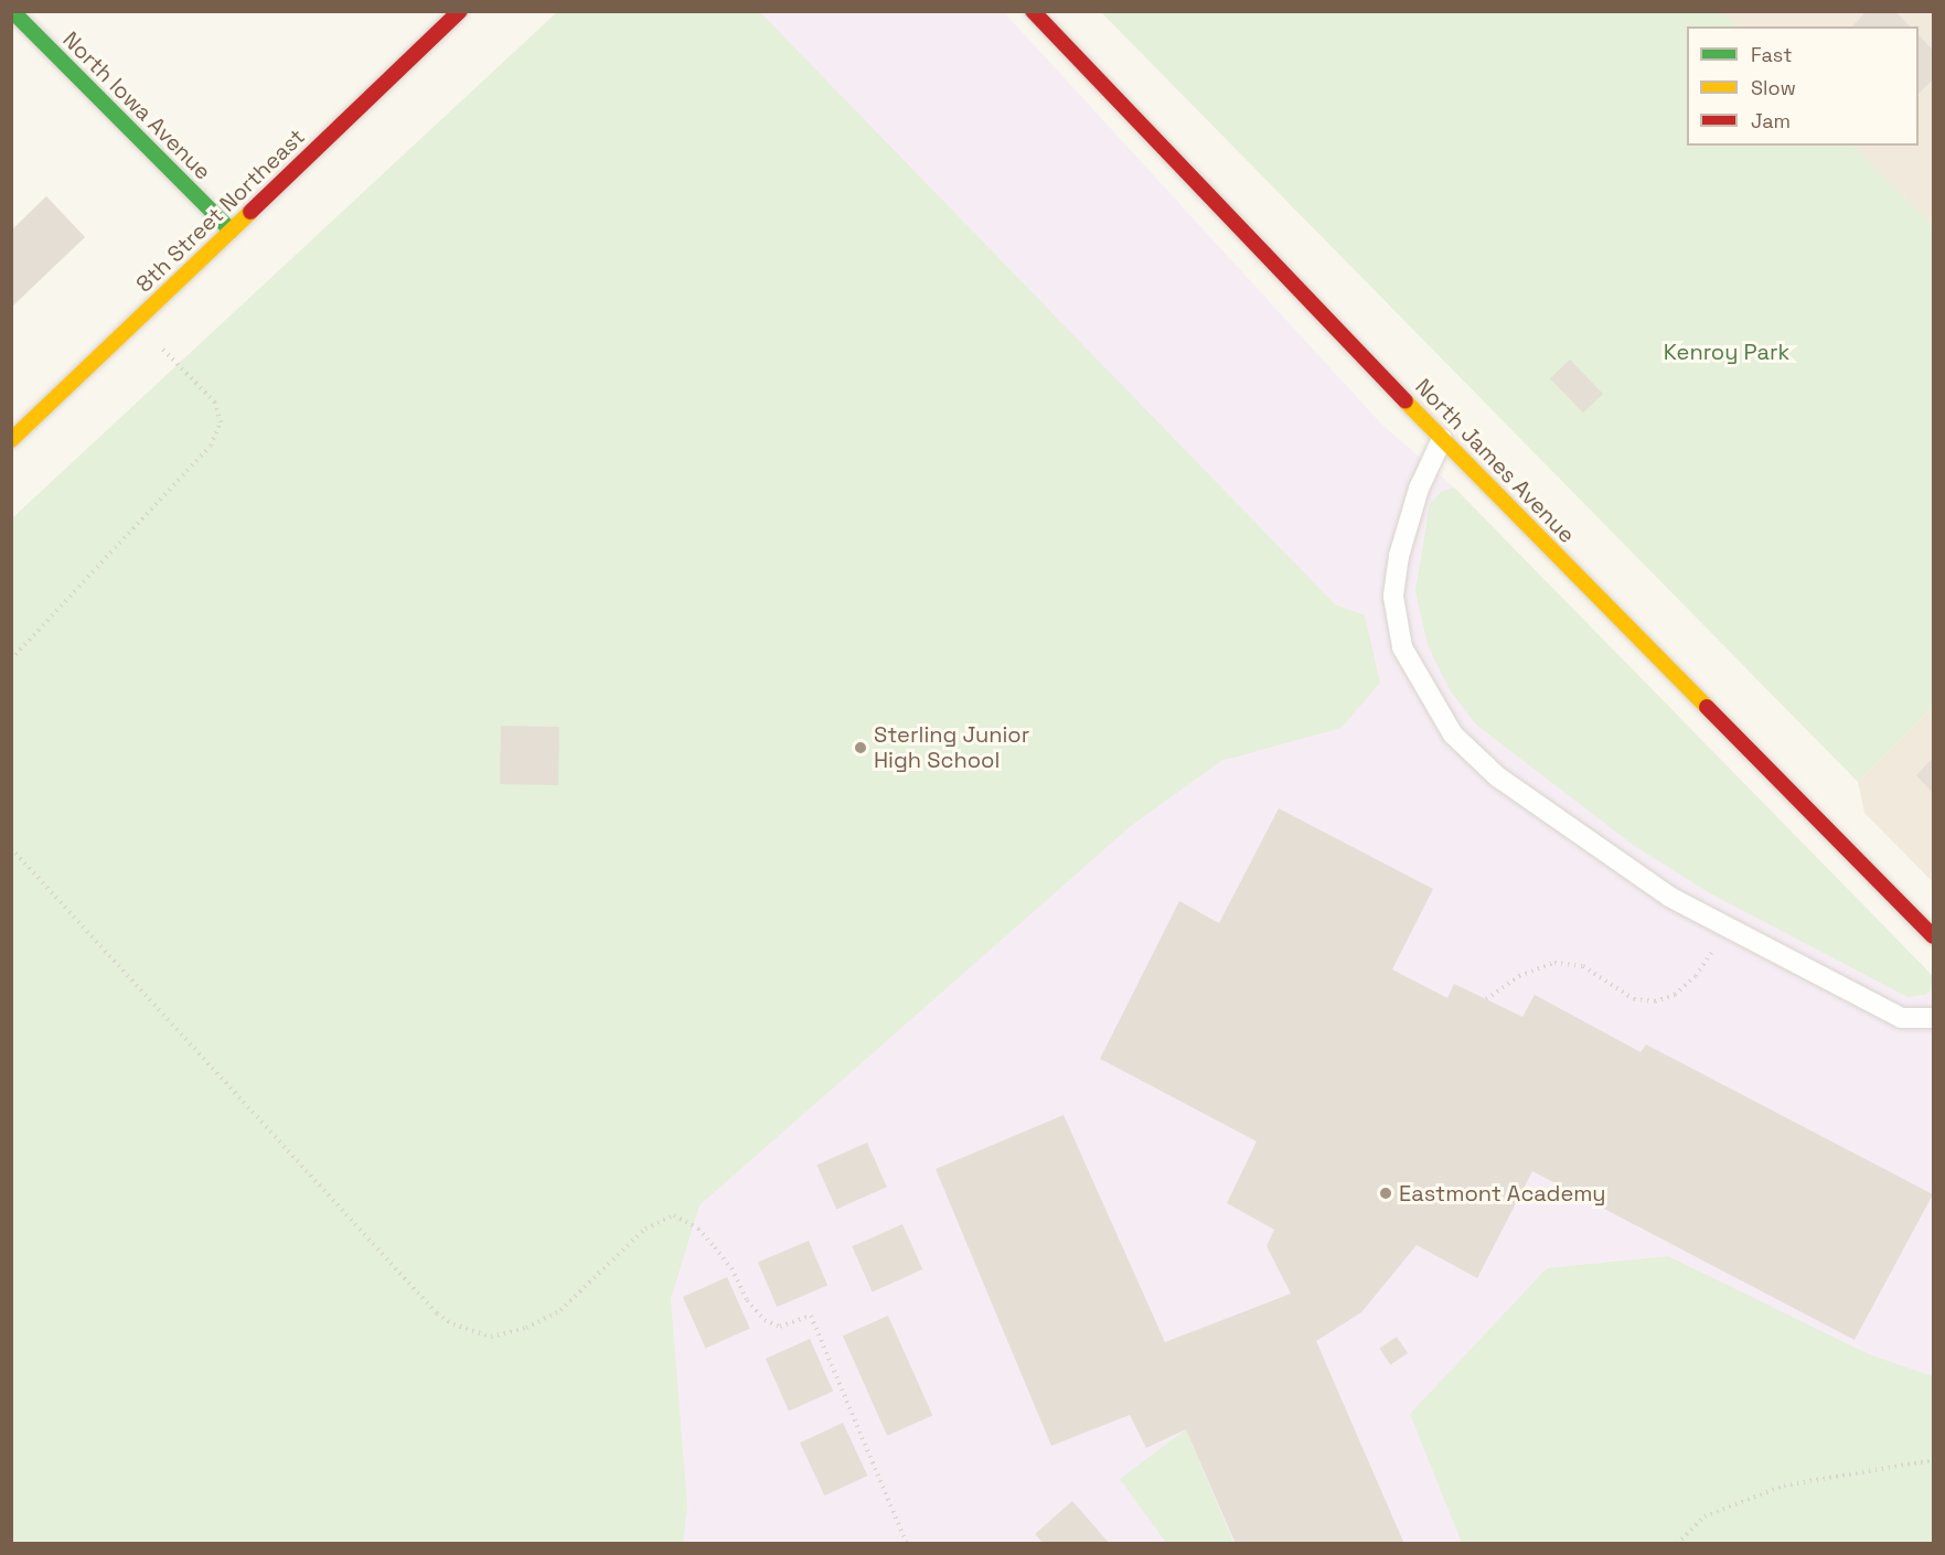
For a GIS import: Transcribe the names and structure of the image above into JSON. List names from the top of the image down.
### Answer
{
  "streets": {
    "street": ["North Iowa Avenue", "8th Street Northeast", "North James Avenue"]
  },
  "crossings": [
    ["North Iowa Avenue", "8th Street Northeast"]
  ],
  "parks": ["Kenroy Park"],
  "places": ["Sterling Junior High School", "Eastmont Academy"],
  "legend": ["Fast", "Slow", "Jam"]
}
